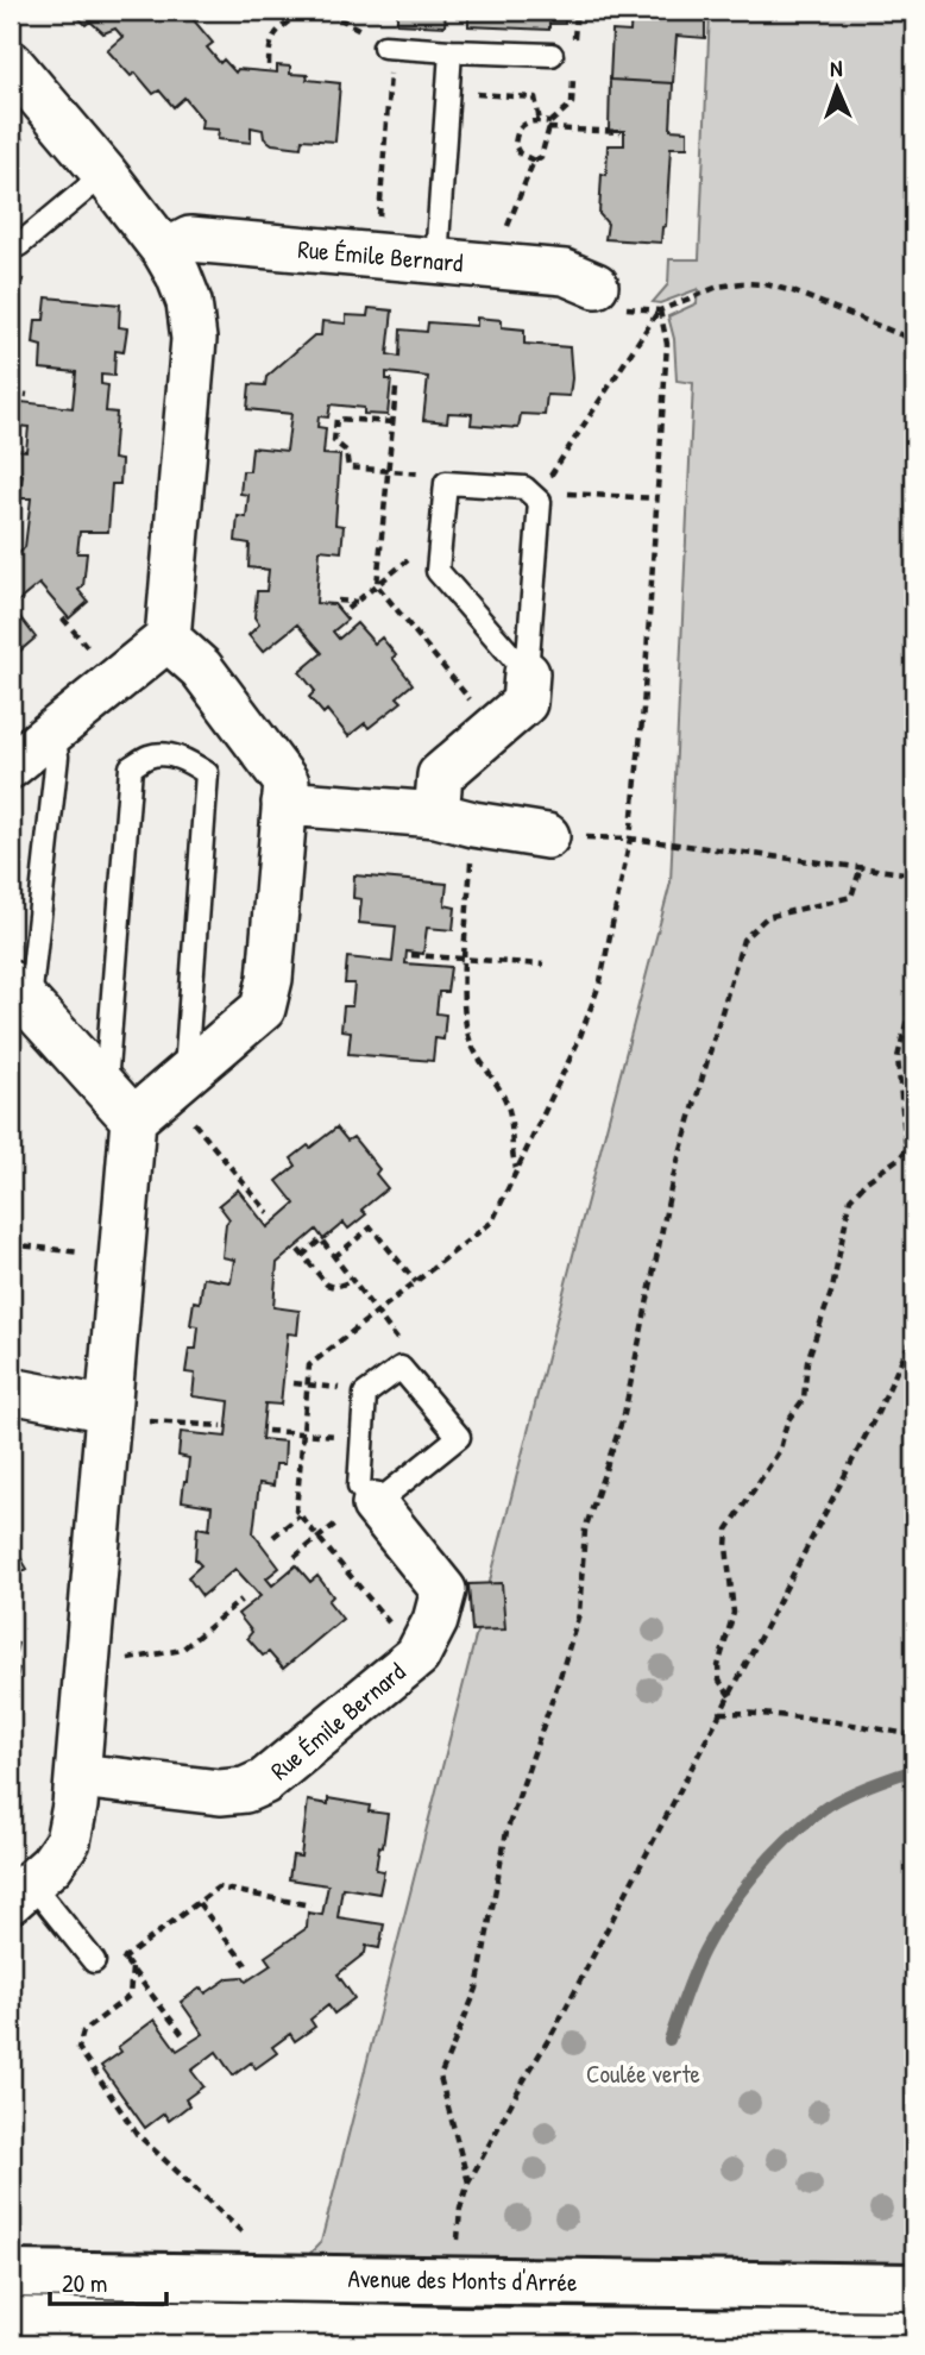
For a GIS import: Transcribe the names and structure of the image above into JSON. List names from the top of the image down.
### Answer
{
  "streets": {
    "street": ["Rue Émile Bernard", "Avenue des Monts d'Arrée"]
  },
  "parks": ["Coulée verte"],
  "scale_bar": "20 m",
  "north": "top"
}
